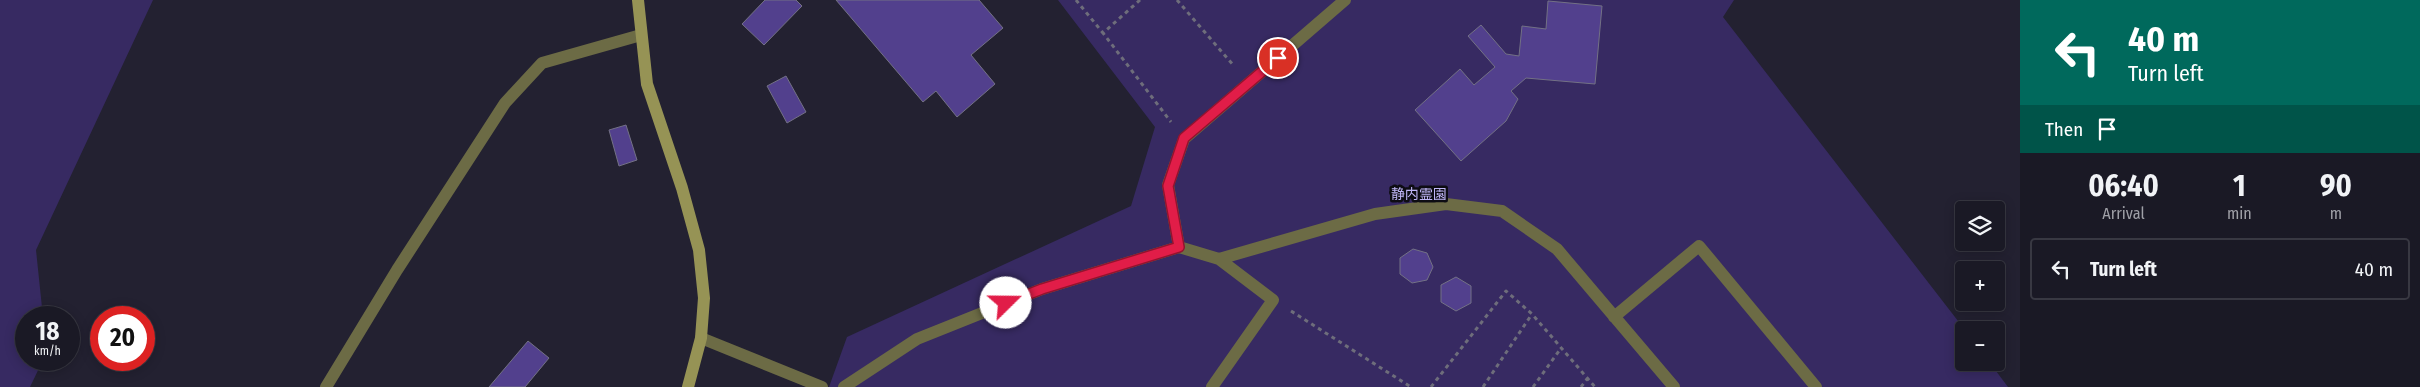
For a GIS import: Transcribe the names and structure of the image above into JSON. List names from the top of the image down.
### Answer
{
  "parks": ["静内霊園"],
  "page": {
    "turn": ["40 m", "Turn left"],
    "then": "Then",
    "eta": [
      "06:40",
      "Arrival",
      "1",
      "min",
      "90",
      "m"
    ],
    "map_buttons": ["+", "−"],
    "list": [
      {
        "name": "Turn left",
        "value": "40 m"
      }
    ],
    "speed": "18 km/h",
    "limit": "20"
  }
}
